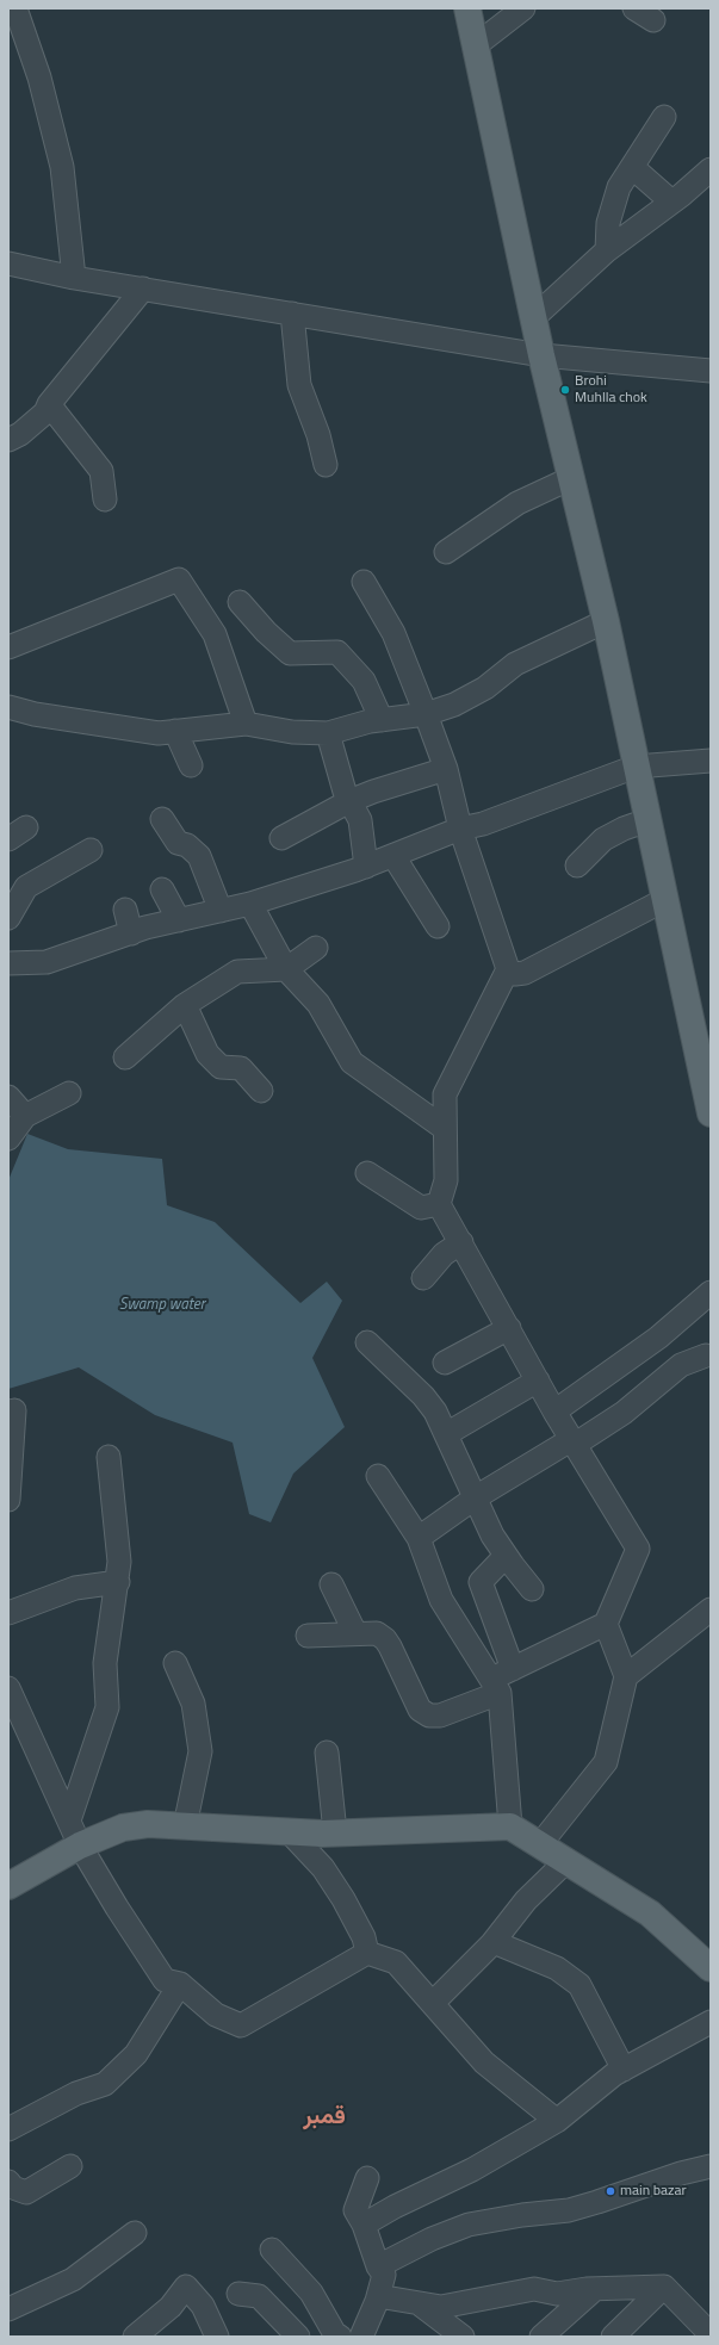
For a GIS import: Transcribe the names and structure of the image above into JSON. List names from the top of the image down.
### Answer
{
  "districts": ["قمبر"],
  "water": ["Swamp water"],
  "places": ["Brohi Muhlla chok", "main bazar"]
}
